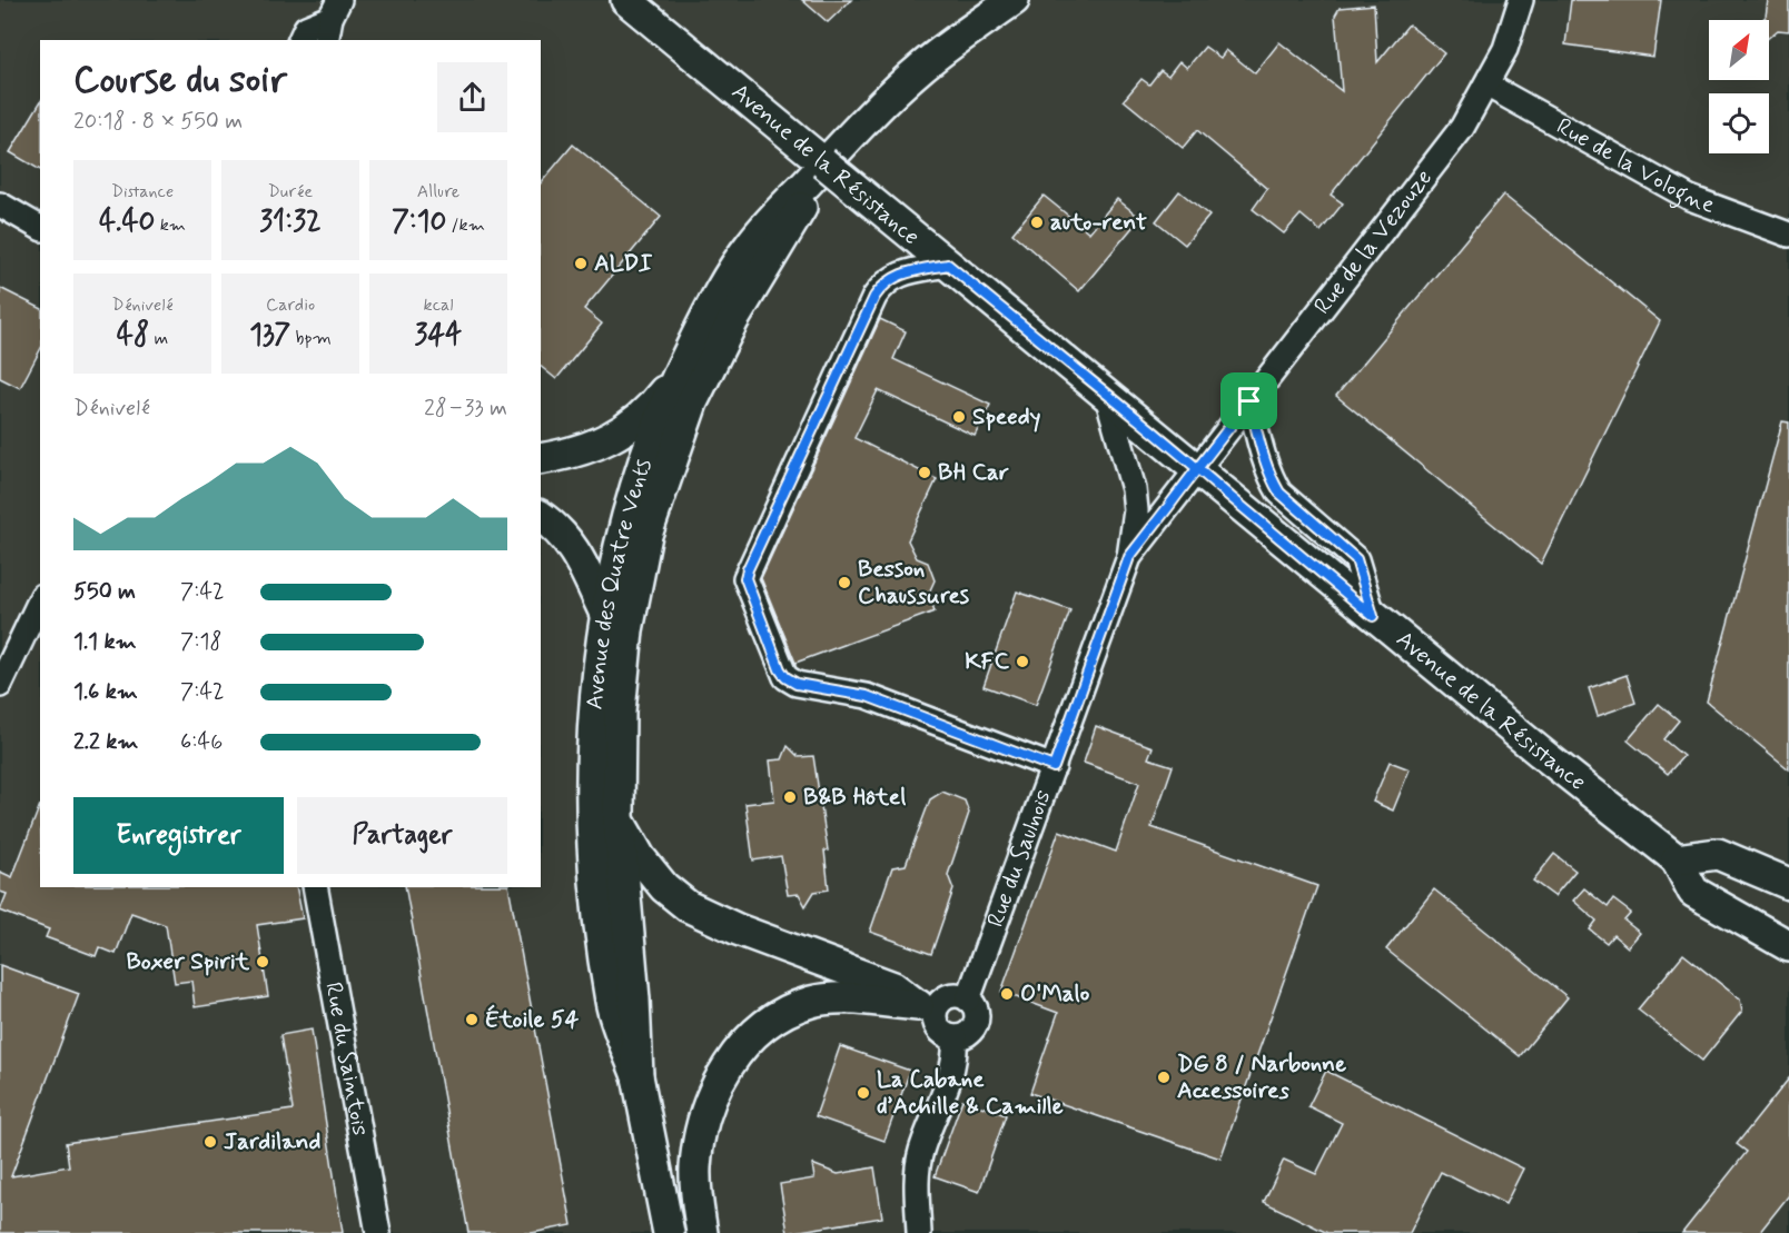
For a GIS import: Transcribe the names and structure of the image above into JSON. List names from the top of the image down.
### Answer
{
  "streets": {
    "main road": ["Avenue de la Résistance", "Avenue des Quatre Vents"],
    "street": [
      "Rue de la Vologne",
      "Rue de la Vezouze",
      "Rue du Saulnois",
      "Rue du Saintois"
    ]
  },
  "crossings": [
    ["Avenue de la Résistance", "Rue de la Vezouze"],
    ["Avenue de la Résistance", "Rue du Saulnois"],
    ["Rue de la Vologne", "Rue de la Vezouze"],
    ["Rue de la Vezouze", "Rue du Saulnois"]
  ],
  "places": [
    "auto-rent",
    "ALDI",
    "Speedy",
    "BH Car",
    "Besson Chaussures",
    "KFC",
    "B&B Hôtel",
    "Boxer Spirit",
    "O'Malo",
    "Étoile 54",
    "DG 8 / Narbonne Accessoires",
    "La Cabane d’Achille & Camille",
    "Jardiland"
  ],
  "north": "top right",
  "page": {
    "heading": ["Course du soir", "20:18 · 8 × 550 m"],
    "stats": [
      ["Distance", "4.40 km"],
      ["Durée", "31:32"],
      ["Allure", "7:10 /km"],
      ["Dénivelé", "48 m"],
      ["Cardio", "137 bpm"],
      ["kcal", "344"]
    ],
    "chart": ["Dénivelé", "28–33 m"],
    "list": [
      {
        "name": "550 m",
        "note": "7:42"
      },
      {
        "name": "1.1 km",
        "note": "7:18"
      },
      {
        "name": "1.6 km",
        "note": "7:42"
      },
      {
        "name": "2.2 km",
        "note": "6:46"
      }
    ],
    "buttons": ["Enregistrer", "Partager"]
  }
}
